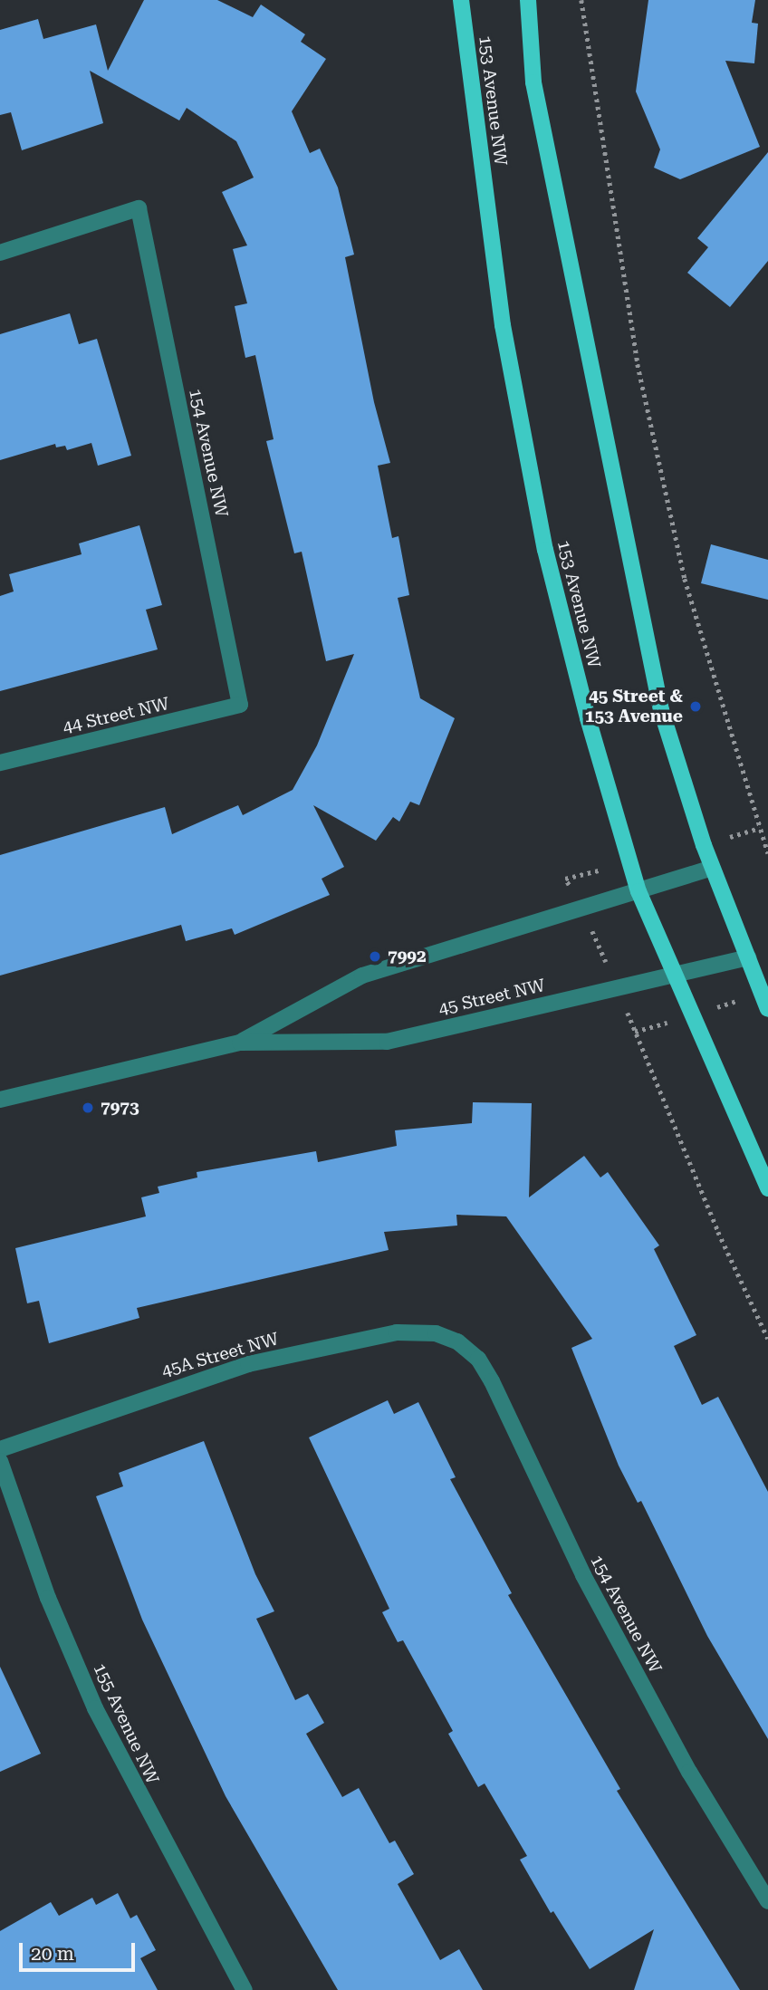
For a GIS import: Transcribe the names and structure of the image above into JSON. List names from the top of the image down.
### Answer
{
  "streets": {
    "main road": ["153 Avenue NW"],
    "street": [
      "154 Avenue NW",
      "44 Street NW",
      "45 Street NW",
      "45A Street NW",
      "155 Avenue NW"
    ]
  },
  "crossings": [
    ["153 Avenue NW", "45 Street NW"],
    ["154 Avenue NW", "44 Street NW"],
    ["154 Avenue NW", "45A Street NW"]
  ],
  "places": ["45 Street & 153 Avenue", "7992", "7973"],
  "scale_bar": "20 m"
}
